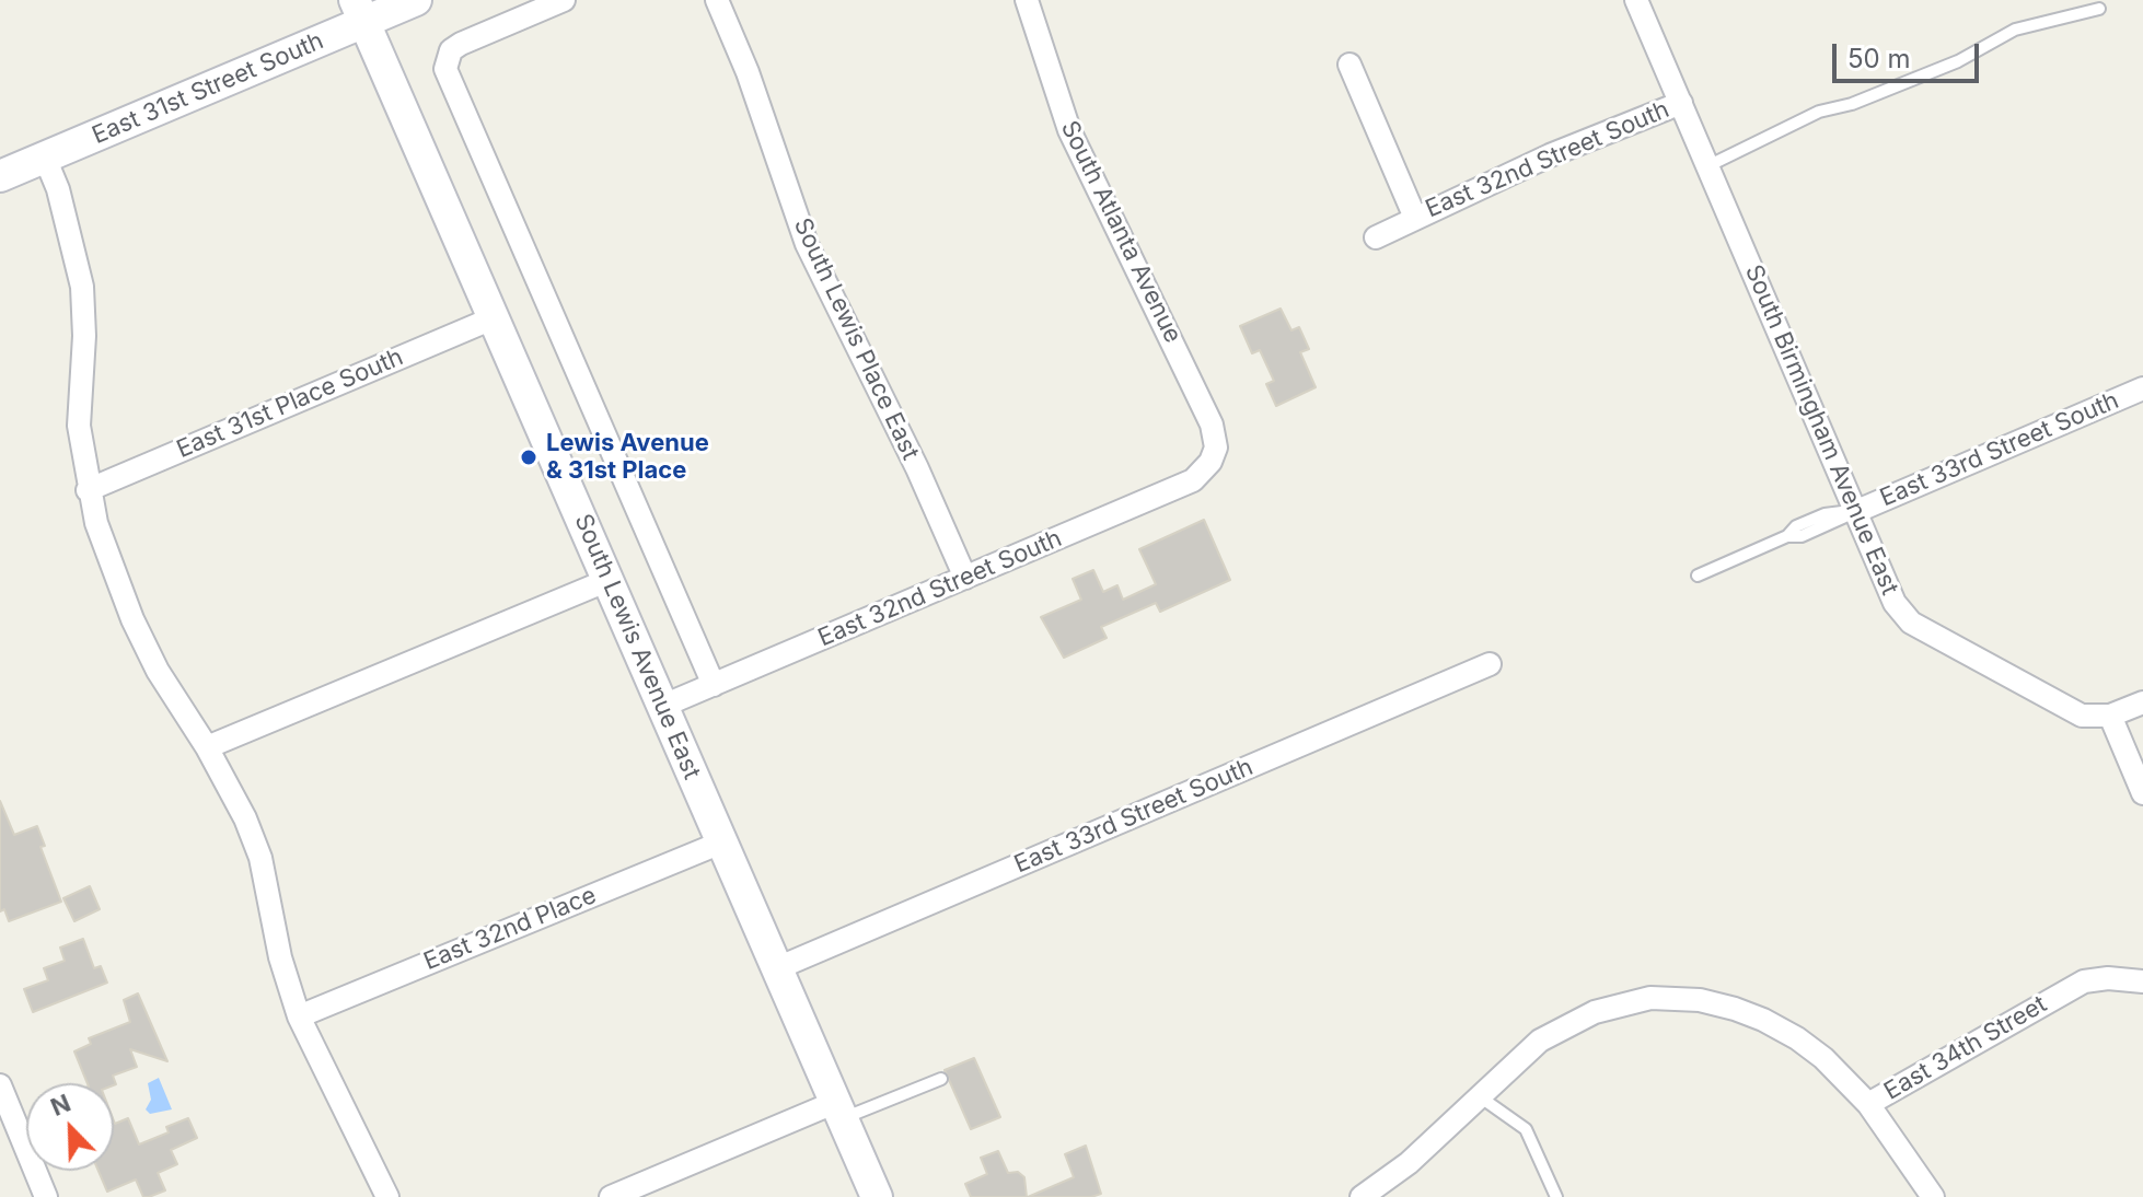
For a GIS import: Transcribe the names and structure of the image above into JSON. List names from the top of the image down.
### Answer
{
  "streets": {
    "main road": ["East 31st Street South", "South Lewis Avenue East"],
    "street": [
      "East 32nd Street South",
      "South Atlanta Avenue",
      "South Lewis Place East",
      "East 31st Place South",
      "South Birmingham Avenue East",
      "East 33rd Street South",
      "East 32nd Place",
      "East 34th Street"
    ]
  },
  "crossings": [
    ["East 31st Street South", "South Lewis Avenue East"],
    ["East 32nd Street South", "South Atlanta Avenue"],
    ["East 32nd Street South", "South Lewis Place East"],
    ["East 32nd Street South", "South Birmingham Avenue East"],
    ["East 32nd Street South", "South Lewis Avenue East"],
    ["East 31st Place South", "South Lewis Avenue East"],
    ["South Birmingham Avenue East", "East 33rd Street South"],
    ["East 33rd Street South", "South Lewis Avenue East"],
    ["South Lewis Avenue East", "East 32nd Place"]
  ],
  "places": ["Lewis Avenue & 31st Place"],
  "scale_bar": "50 m",
  "north": "top left"
}
